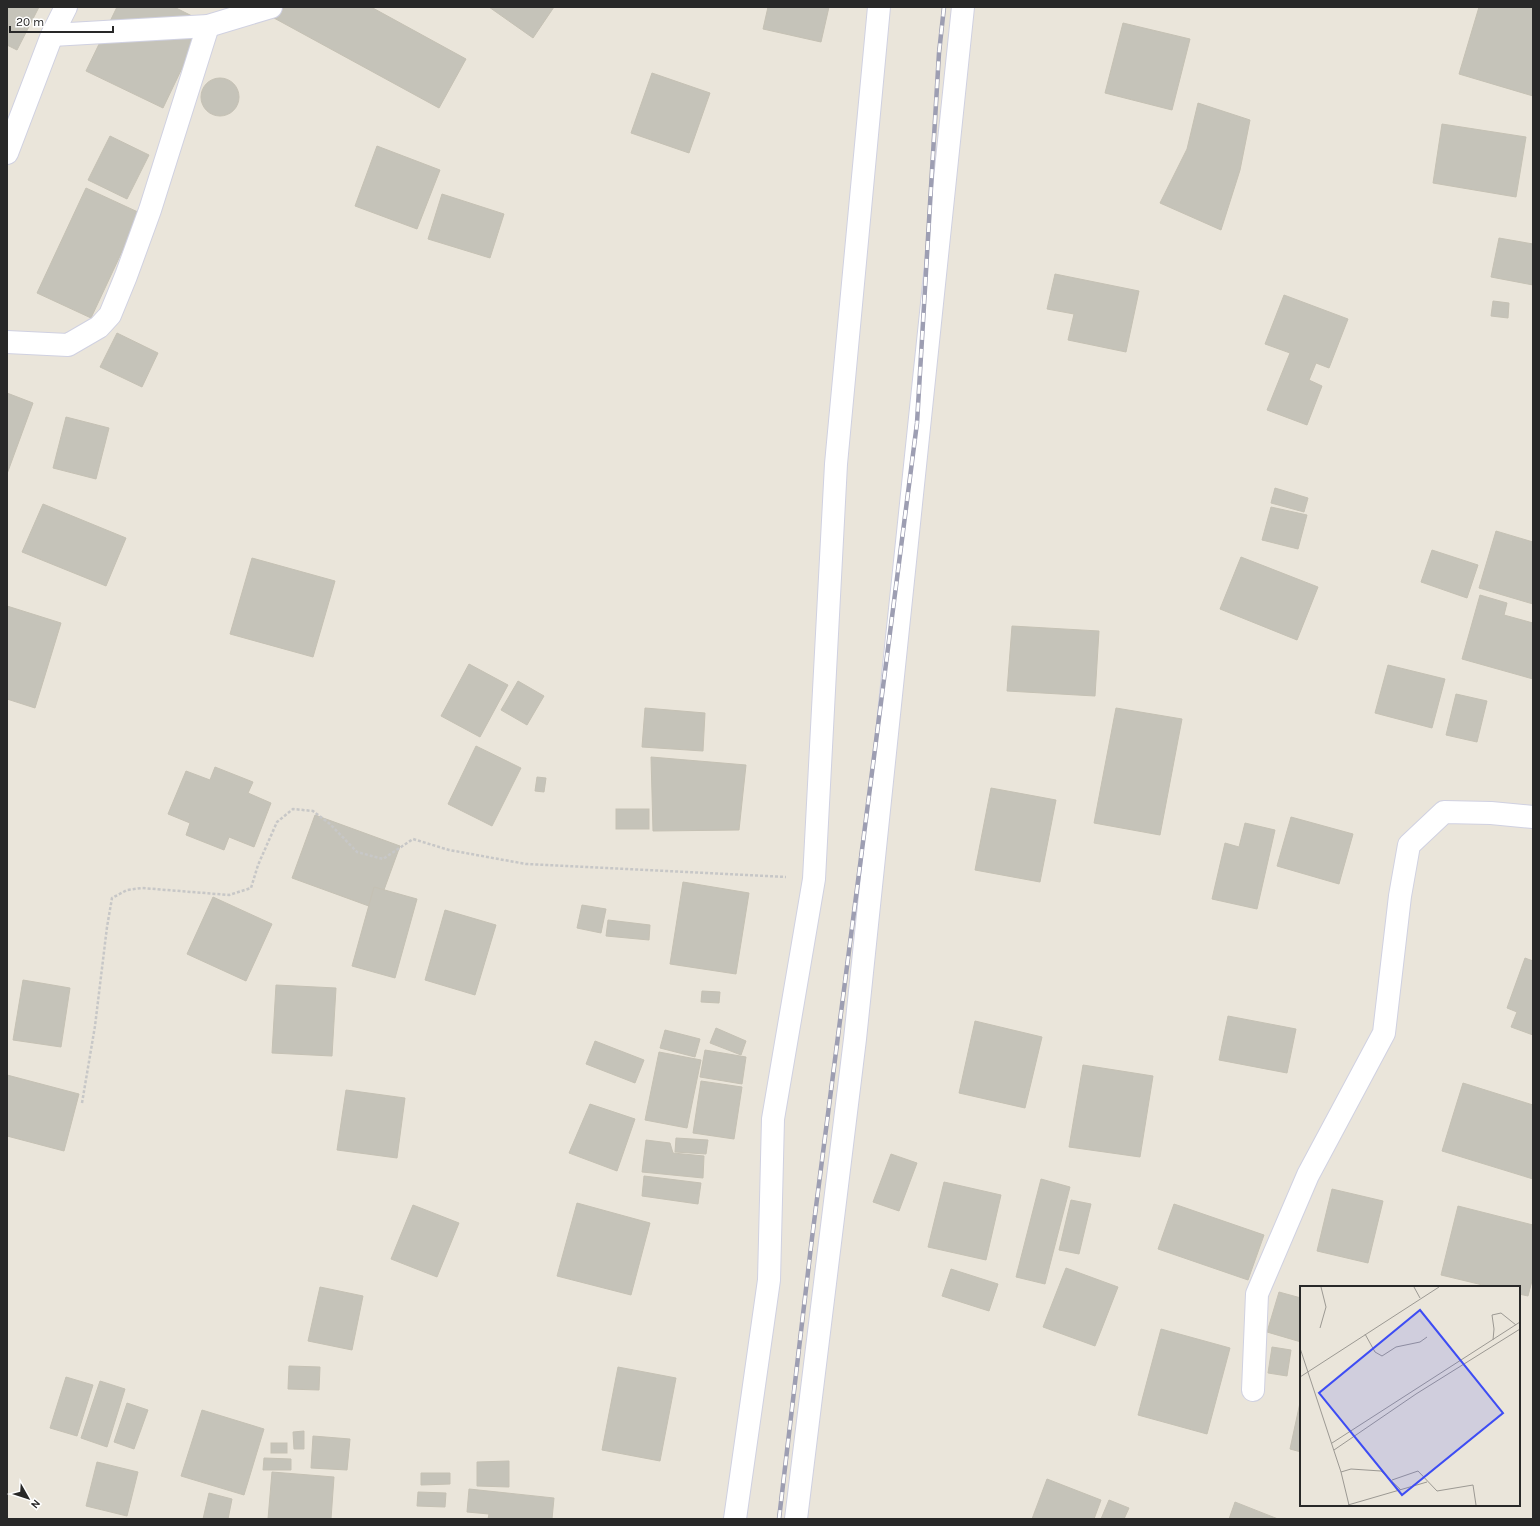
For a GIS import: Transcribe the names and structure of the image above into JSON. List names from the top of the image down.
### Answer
{
  "scale_bar": "20 m",
  "north": "bottom right"
}
